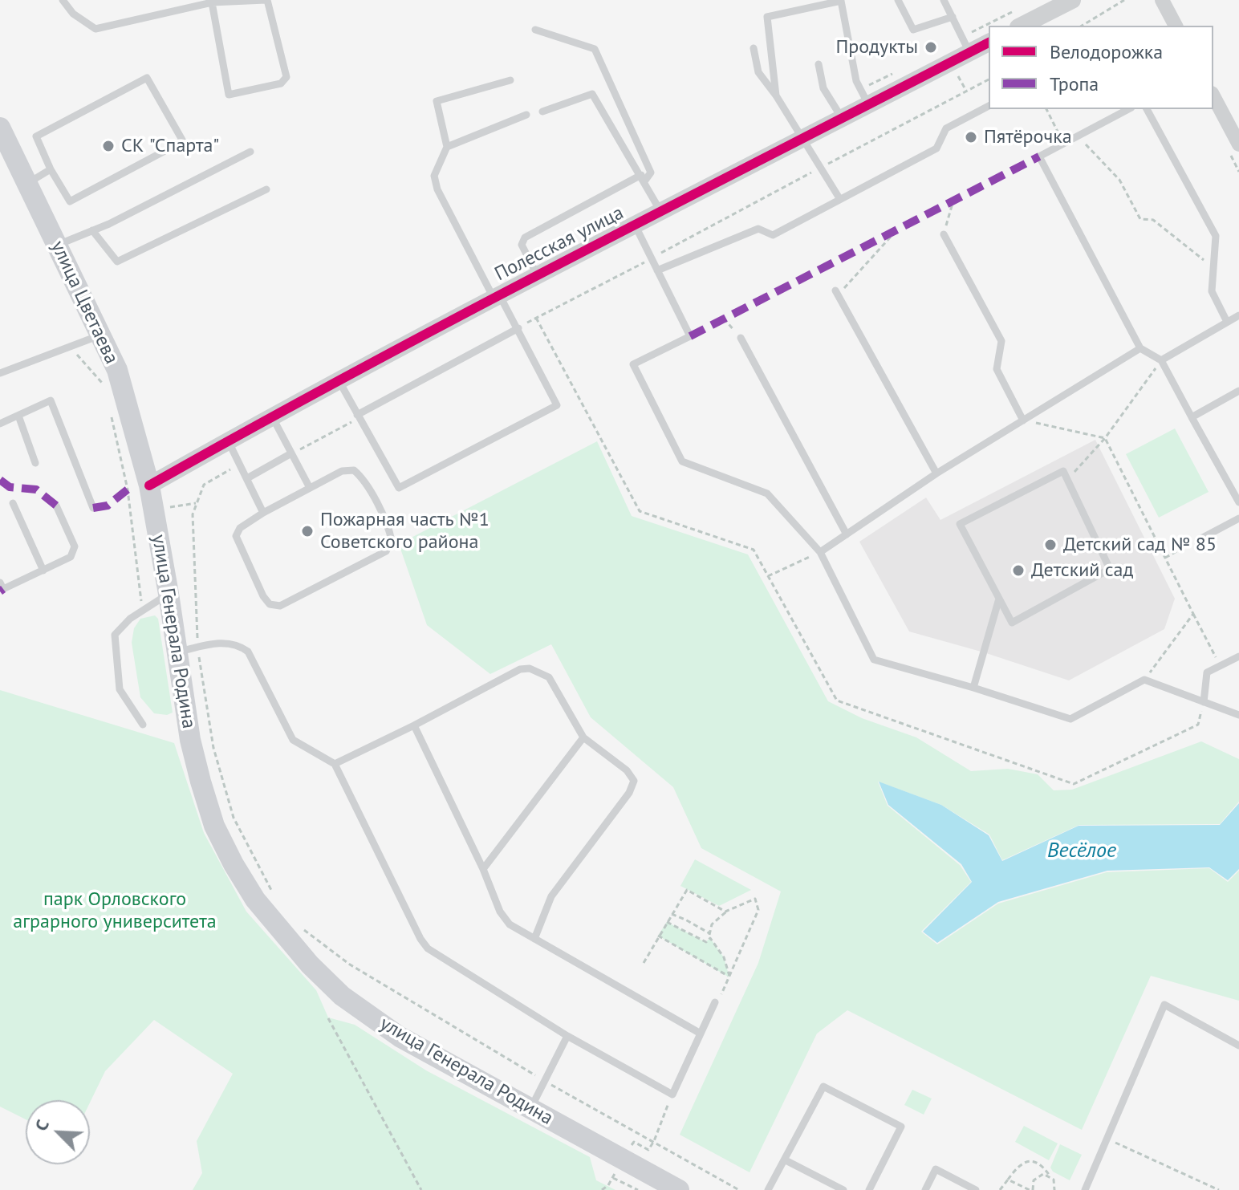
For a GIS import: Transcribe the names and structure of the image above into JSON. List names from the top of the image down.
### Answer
{
  "streets": {
    "main road": ["улица Цветаева", "улица Генерала Родина"],
    "street": ["Полесская улица"]
  },
  "crossings": [
    ["Полесская улица", "улица Цветаева"],
    ["Полесская улица", "улица Генерала Родина"],
    ["улица Цветаева", "улица Генерала Родина"]
  ],
  "water": ["Весёлое"],
  "parks": ["парк Орловского аграрного университета"],
  "places": [
    "Продукты",
    "Пятёрочка",
    "СК \"Спарта\"",
    "Пожарная часть №1 Советского района",
    "Детский сад № 85",
    "Детский сад"
  ],
  "legend": ["Велодорожка", "Тропа"],
  "north": "top left"
}
